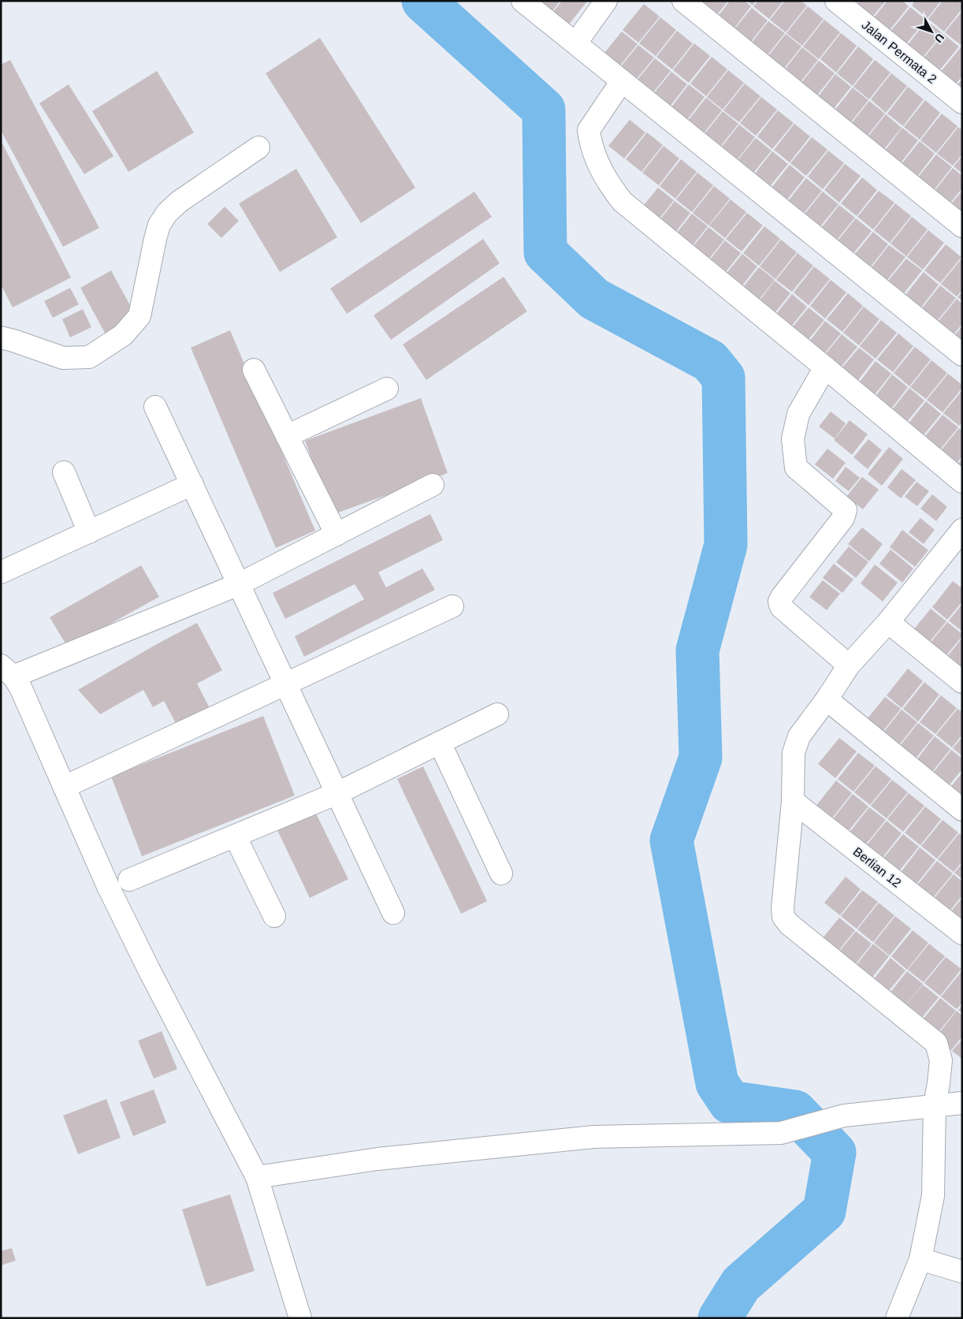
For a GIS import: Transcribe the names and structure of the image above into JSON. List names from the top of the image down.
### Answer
{
  "streets": {
    "street": ["Jalan Permata 2", "Berlian 12"]
  },
  "north": "bottom right"
}
